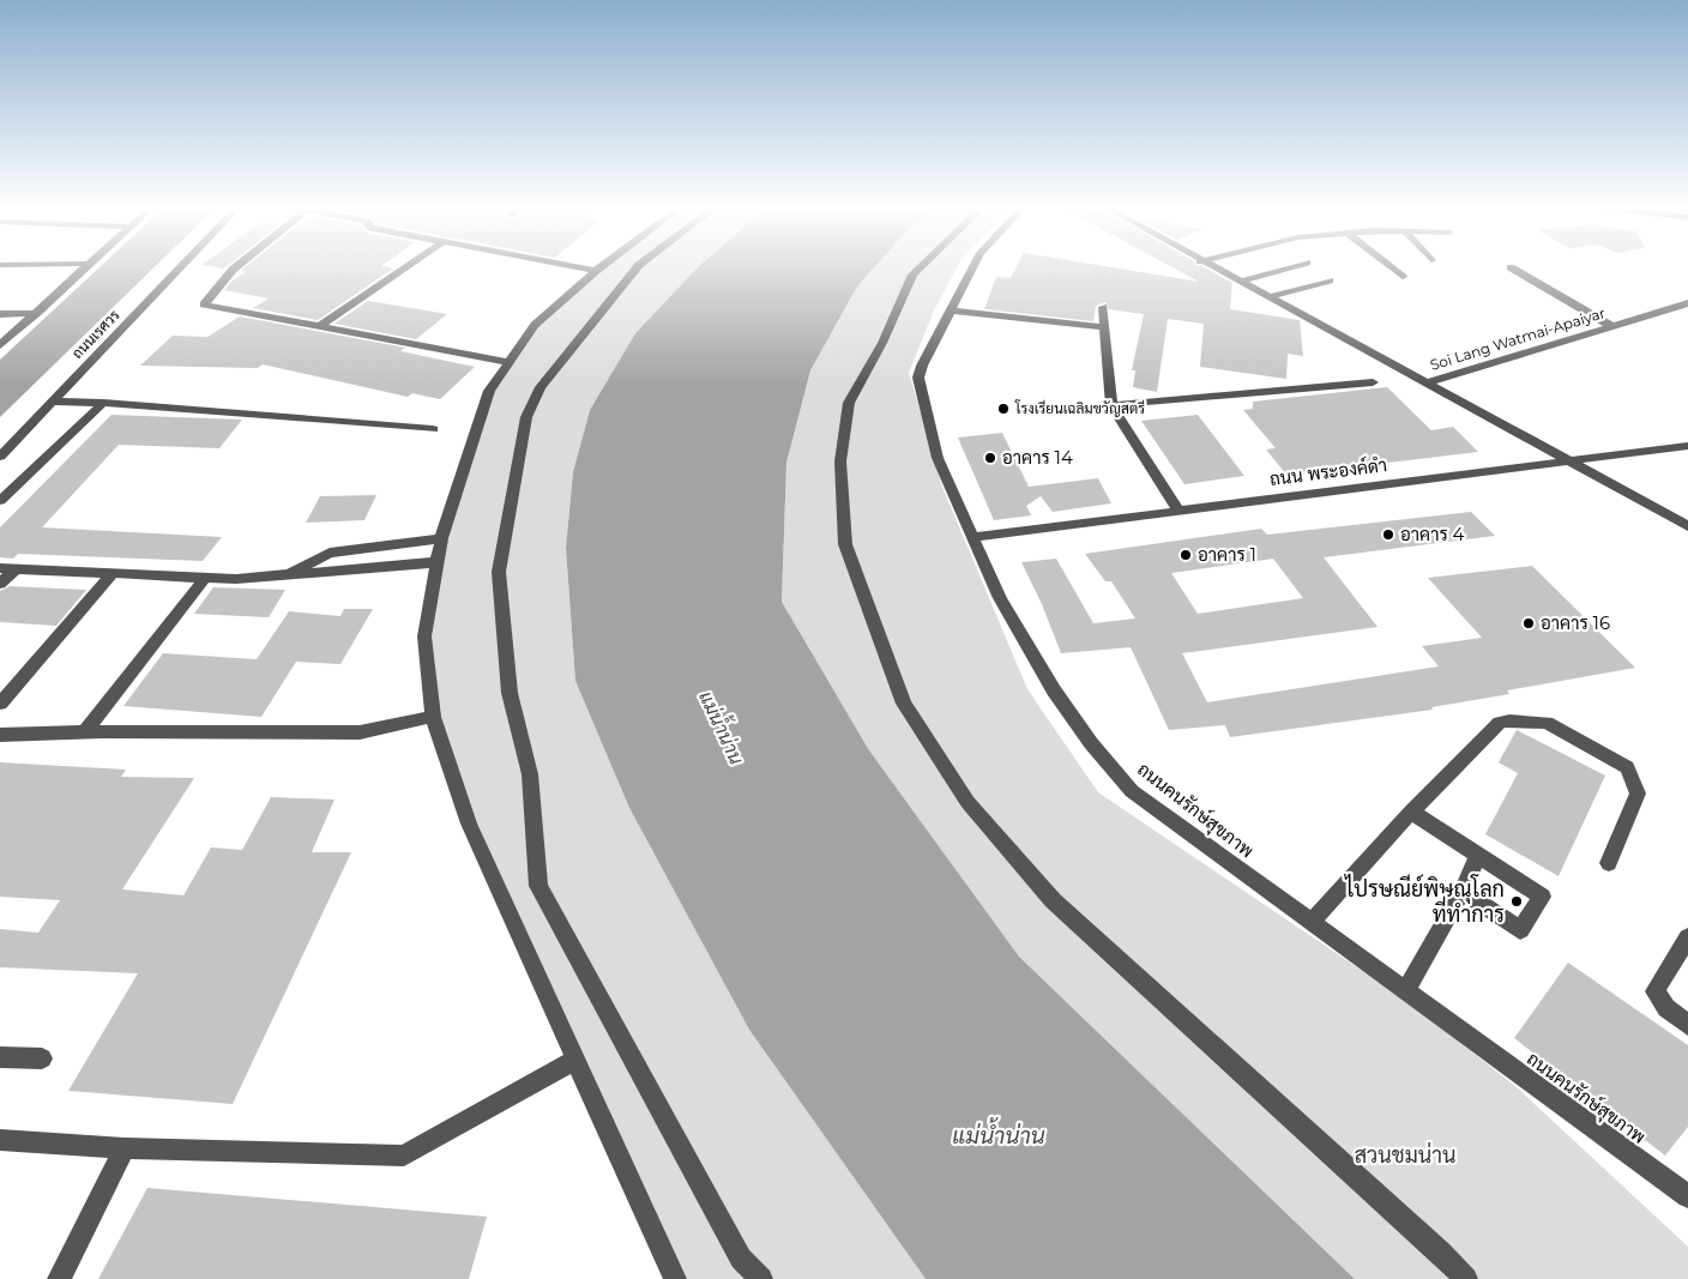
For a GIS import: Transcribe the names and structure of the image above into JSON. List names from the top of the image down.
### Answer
{
  "streets": {
    "street": [
      "ถนนเรศวร",
      "Soi Lang Watmai-Apaiyar",
      "ถนน พระองค์ดำ",
      "ถนนคนรักษ์สุขภาพ"
    ]
  },
  "crossings": [
    ["ถนน พระองค์ดำ", "ถนนคนรักษ์สุขภาพ"]
  ],
  "water": ["แม่น้ำน่าน"],
  "parks": ["สวนชมน่าน"],
  "places": [
    "โรงเรียนเฉลิมขวัญสตรี",
    "อาคาร 14",
    "อาคาร 4",
    "อาคาร 1",
    "อาคาร 16",
    "ไปรษณีย์พิษณุโลก ที่ทำการ"
  ]
}
